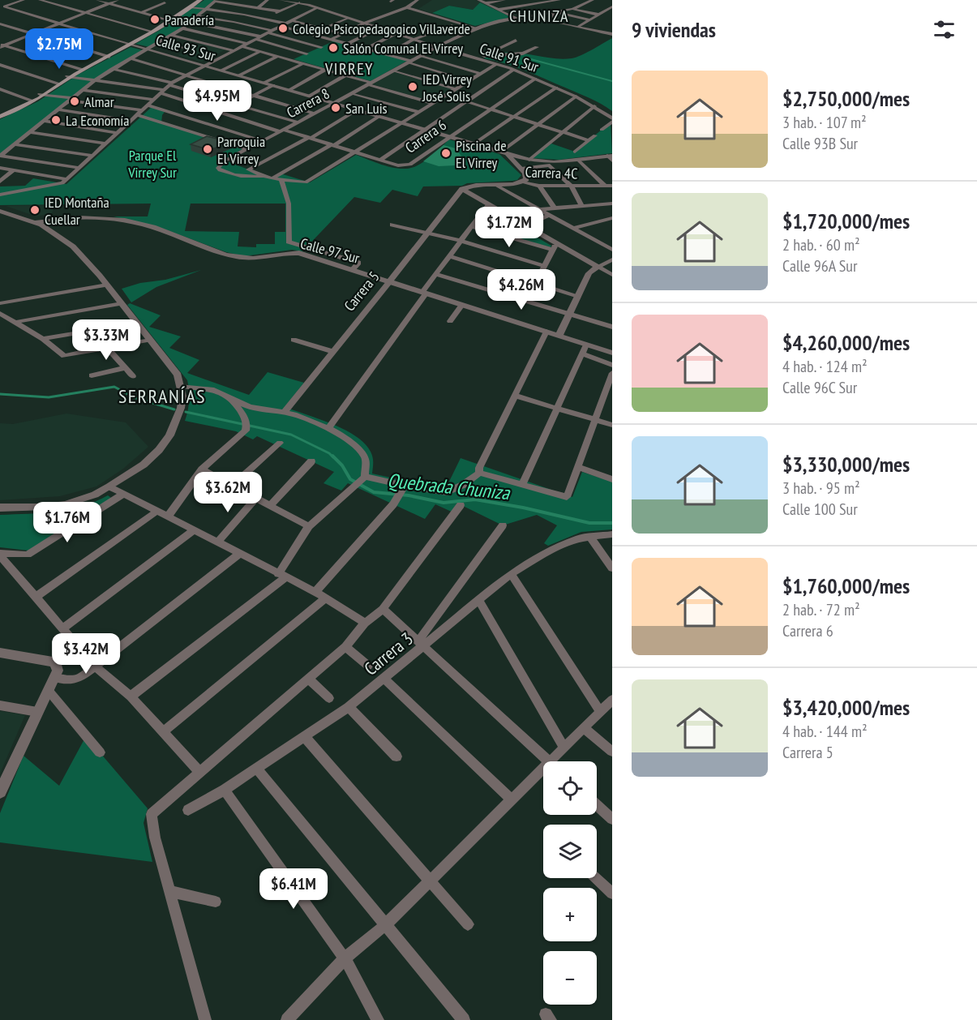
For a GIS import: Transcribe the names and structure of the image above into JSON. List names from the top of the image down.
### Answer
{
  "streets": {
    "street": [
      "Calle 93 Sur",
      "Calle 91 Sur",
      "Carrera 8",
      "Carrera 6",
      "Carrera 4C",
      "Calle 97 Sur",
      "Carrera 5",
      "Carrera 3"
    ]
  },
  "crossings": [
    ["Calle 93 Sur", "Carrera 8"],
    ["Calle 93 Sur", "Carrera 6"],
    ["Calle 91 Sur", "Carrera 8"],
    ["Calle 91 Sur", "Carrera 6"],
    ["Carrera 4C", "Carrera 5"],
    ["Calle 97 Sur", "Carrera 5"]
  ],
  "districts": ["CHUNIZA", "VIRREY", "SERRANÍAS"],
  "water": ["Quebrada Chuniza"],
  "parks": ["Parque El Virrey Sur"],
  "places": [
    "Panadería",
    "Colegio Psicopedagogico Villaverde",
    "Salón Comunal El Virrey",
    "IED Virrey José Solis",
    "Almar",
    "San Luis",
    "La Economía",
    "Parroquia El Virrey",
    "Piscina de El Virrey",
    "IED Montaña Cuellar"
  ],
  "page": {
    "heading": "9 viviendas",
    "price": [
      "$2.75M",
      "$4.95M",
      "$1.72M",
      "$4.26M",
      "$3.33M",
      "$3.62M",
      "$1.76M",
      "$3.42M",
      "$6.41M"
    ],
    "list": [
      {
        "name": "$2,750,000/mes",
        "note": "3 hab. · 107 m² · Calle 93B Sur"
      },
      {
        "name": "$1,720,000/mes",
        "note": "2 hab. · 60 m² · Calle 96A Sur"
      },
      {
        "name": "$4,260,000/mes",
        "note": "4 hab. · 124 m² · Calle 96C Sur"
      },
      {
        "name": "$3,330,000/mes",
        "note": "3 hab. · 95 m² · Calle 100 Sur"
      },
      {
        "name": "$1,760,000/mes",
        "note": "2 hab. · 72 m² · Carrera 6"
      },
      {
        "name": "$3,420,000/mes",
        "note": "4 hab. · 144 m² · Carrera 5"
      }
    ],
    "map_buttons": ["+", "−"]
  }
}
